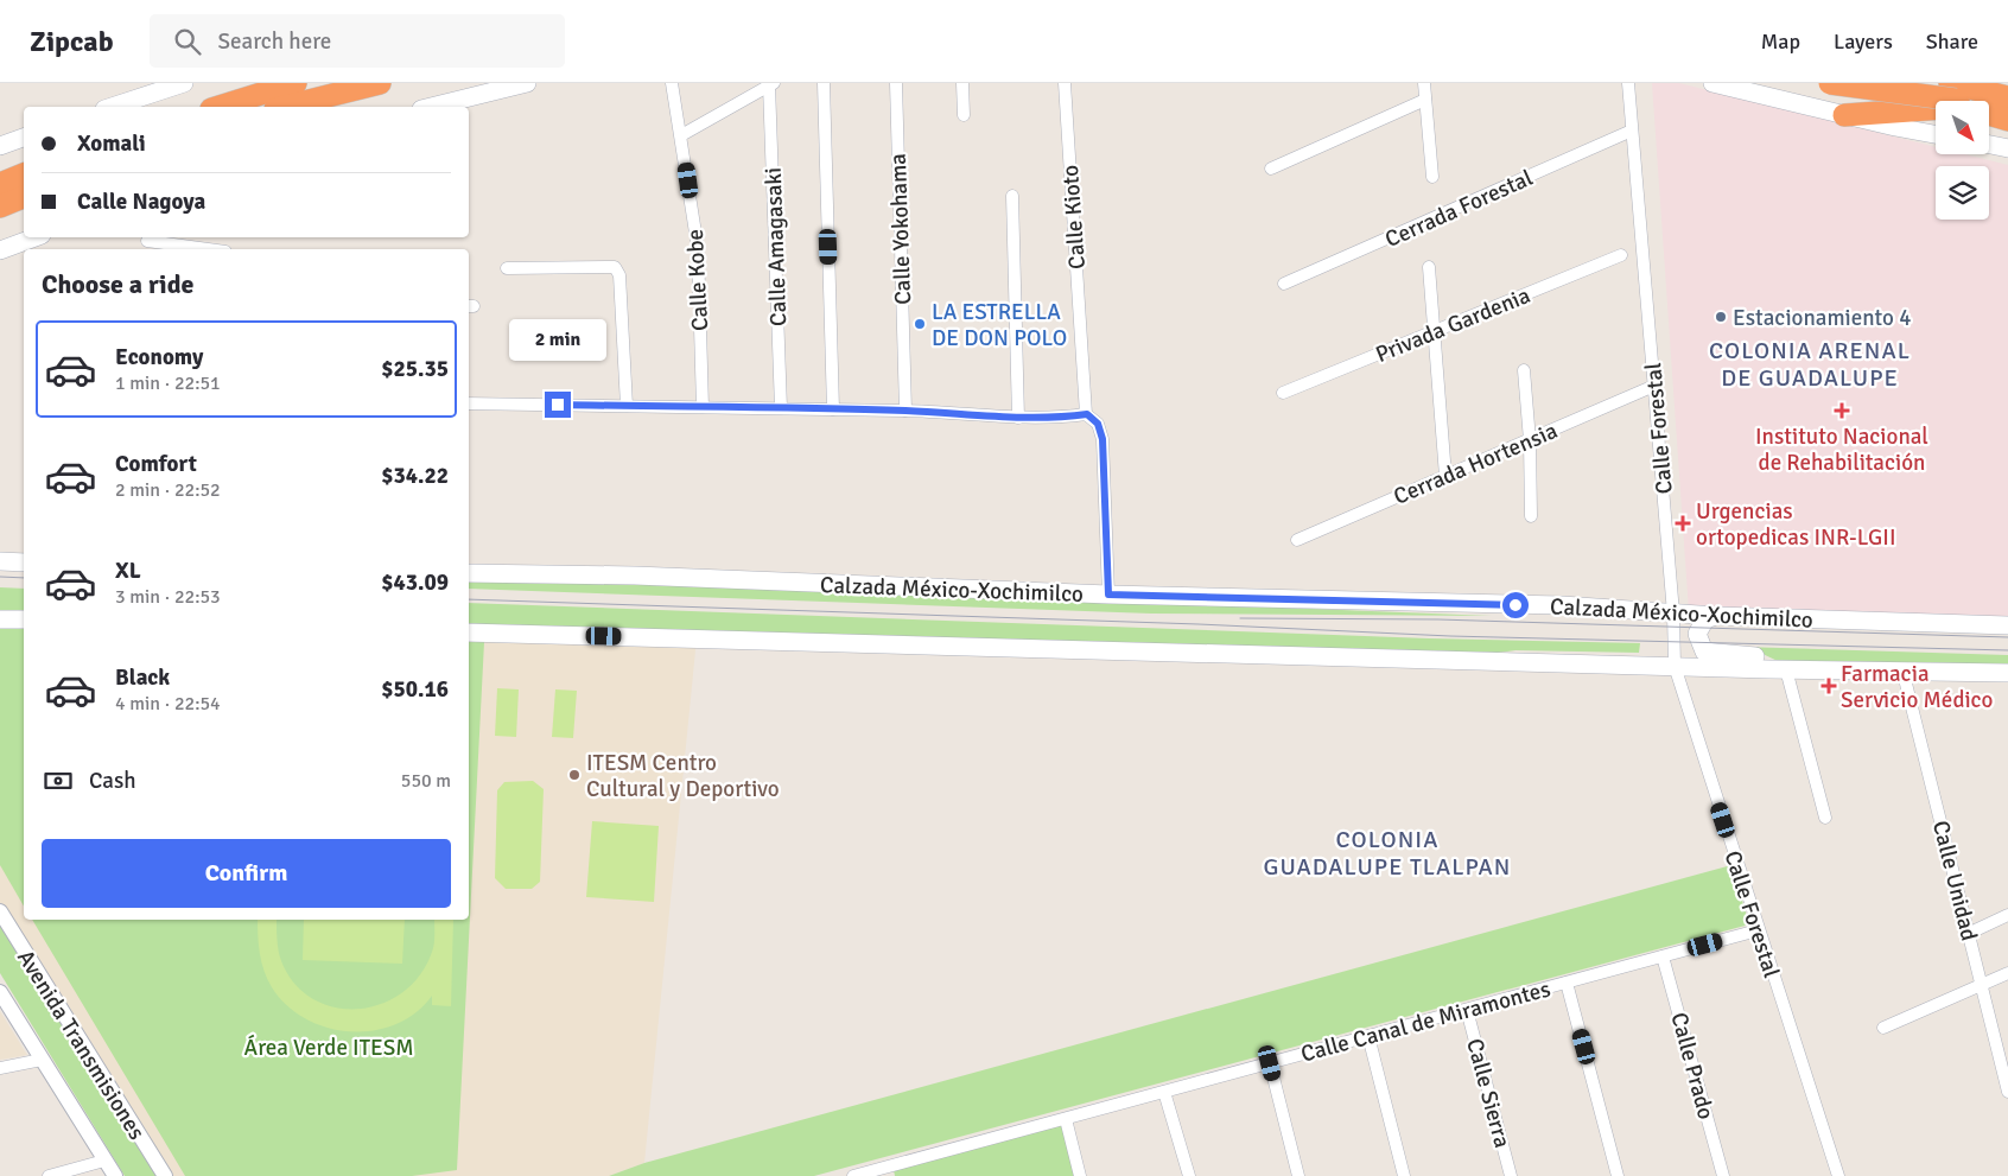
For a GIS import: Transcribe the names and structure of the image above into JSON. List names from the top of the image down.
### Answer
{
  "streets": {
    "main road": ["Calzada México-Xochimilco"],
    "street": [
      "Cerrada Forestal",
      "Calle Kioto",
      "Calle Yokohama",
      "Calle Amagasaki",
      "Calle Kobe",
      "Privada Gardenia",
      "Calle Forestal",
      "Cerrada Hortensia",
      "Calle Unidad",
      "Calle Canal de Miramontes",
      "Avenida Transmisiones",
      "Calle Prado",
      "Calle Sierra"
    ]
  },
  "crossings": [
    ["Cerrada Forestal", "Calle Forestal"],
    ["Calle Kioto", "Calzada México-Xochimilco"],
    ["Calle Forestal", "Cerrada Hortensia"],
    ["Calle Forestal", "Calzada México-Xochimilco"],
    ["Calle Forestal", "Calle Canal de Miramontes"],
    ["Calle Canal de Miramontes", "Calle Prado"],
    ["Calle Canal de Miramontes", "Calle Sierra"]
  ],
  "districts": ["COLONIA ARENAL DE GUADALUPE", "COLONIA GUADALUPE TLALPAN"],
  "parks": ["Área Verde ITESM"],
  "places": {
    "other": ["Estacionamiento 4", "LA ESTRELLA DE DON POLO", "ITESM Centro Cultural y Deportivo"],
    "health": ["Instituto Nacional de Rehabilitación", "Urgencias ortopedicas INR-LGII", "Farmacia Servicio Médico"]
  },
  "north": "bottom right",
  "page": {
    "header": "Zipcab",
    "search": "Search here",
    "nav": ["Map", "Layers", "Share"],
    "banner": ["Xomali", "Calle Nagoya"],
    "heading": "Choose a ride",
    "bubble": "2 min",
    "list": [
      {
        "name": "Economy",
        "note": "1 min · 22:51",
        "value": "$25.35"
      },
      {
        "name": "Comfort",
        "note": "2 min · 22:52",
        "value": "$34.22"
      },
      {
        "name": "XL",
        "note": "3 min · 22:53",
        "value": "$43.09"
      },
      {
        "name": "Black",
        "note": "4 min · 22:54",
        "value": "$50.16"
      }
    ],
    "pay": ["Cash", "550 m"],
    "buttons": "Confirm"
  }
}
